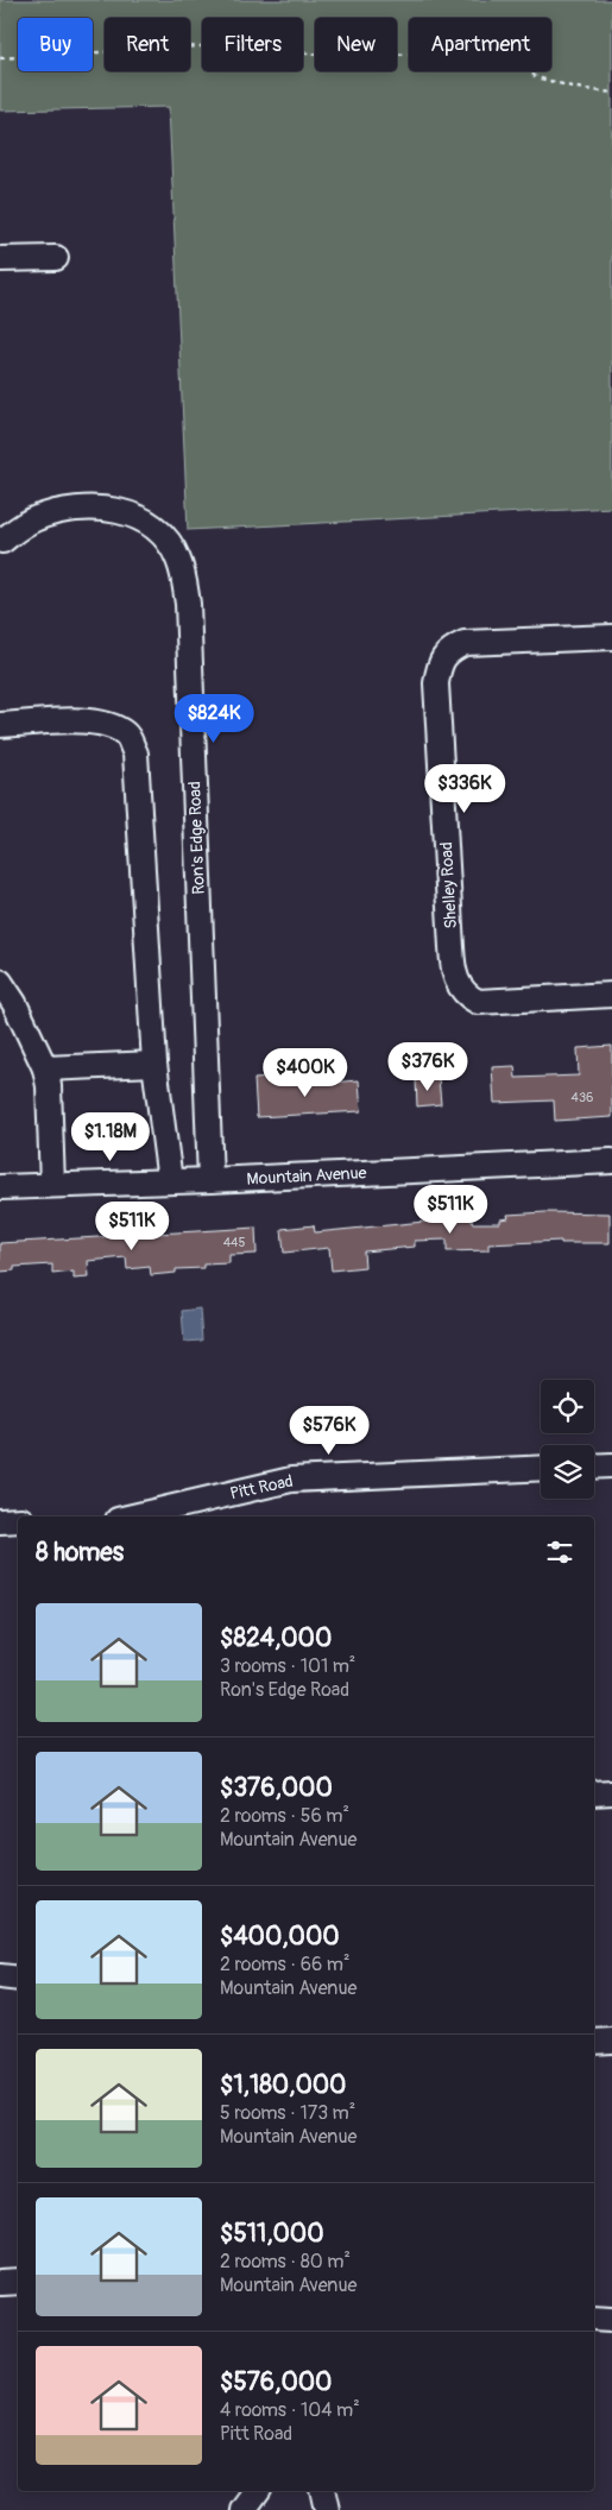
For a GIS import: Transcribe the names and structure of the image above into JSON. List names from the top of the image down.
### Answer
{
  "streets": {
    "street": [
      "Ron's Edge Road",
      "Shelley Road",
      "Mountain Avenue",
      "Pitt Road"
    ]
  },
  "crossings": [
    ["Ron's Edge Road", "Mountain Avenue"]
  ],
  "house_numbers": ["436", "445"],
  "page": {
    "chip": [
      "Buy",
      "Rent",
      "Filters",
      "New",
      "Apartment"
    ],
    "price": [
      "$824K",
      "$336K",
      "$376K",
      "$400K",
      "$1.18M",
      "$511K",
      "$511K",
      "$576K"
    ],
    "heading": "8 homes",
    "list": [
      {
        "name": "$824,000",
        "note": "3 rooms · 101 m² · Ron's Edge Road"
      },
      {
        "name": "$376,000",
        "note": "2 rooms · 56 m² · Mountain Avenue"
      },
      {
        "name": "$400,000",
        "note": "2 rooms · 66 m² · Mountain Avenue"
      },
      {
        "name": "$1,180,000",
        "note": "5 rooms · 173 m² · Mountain Avenue"
      },
      {
        "name": "$511,000",
        "note": "2 rooms · 80 m² · Mountain Avenue"
      },
      {
        "name": "$576,000",
        "note": "4 rooms · 104 m² · Pitt Road"
      }
    ]
  }
}
